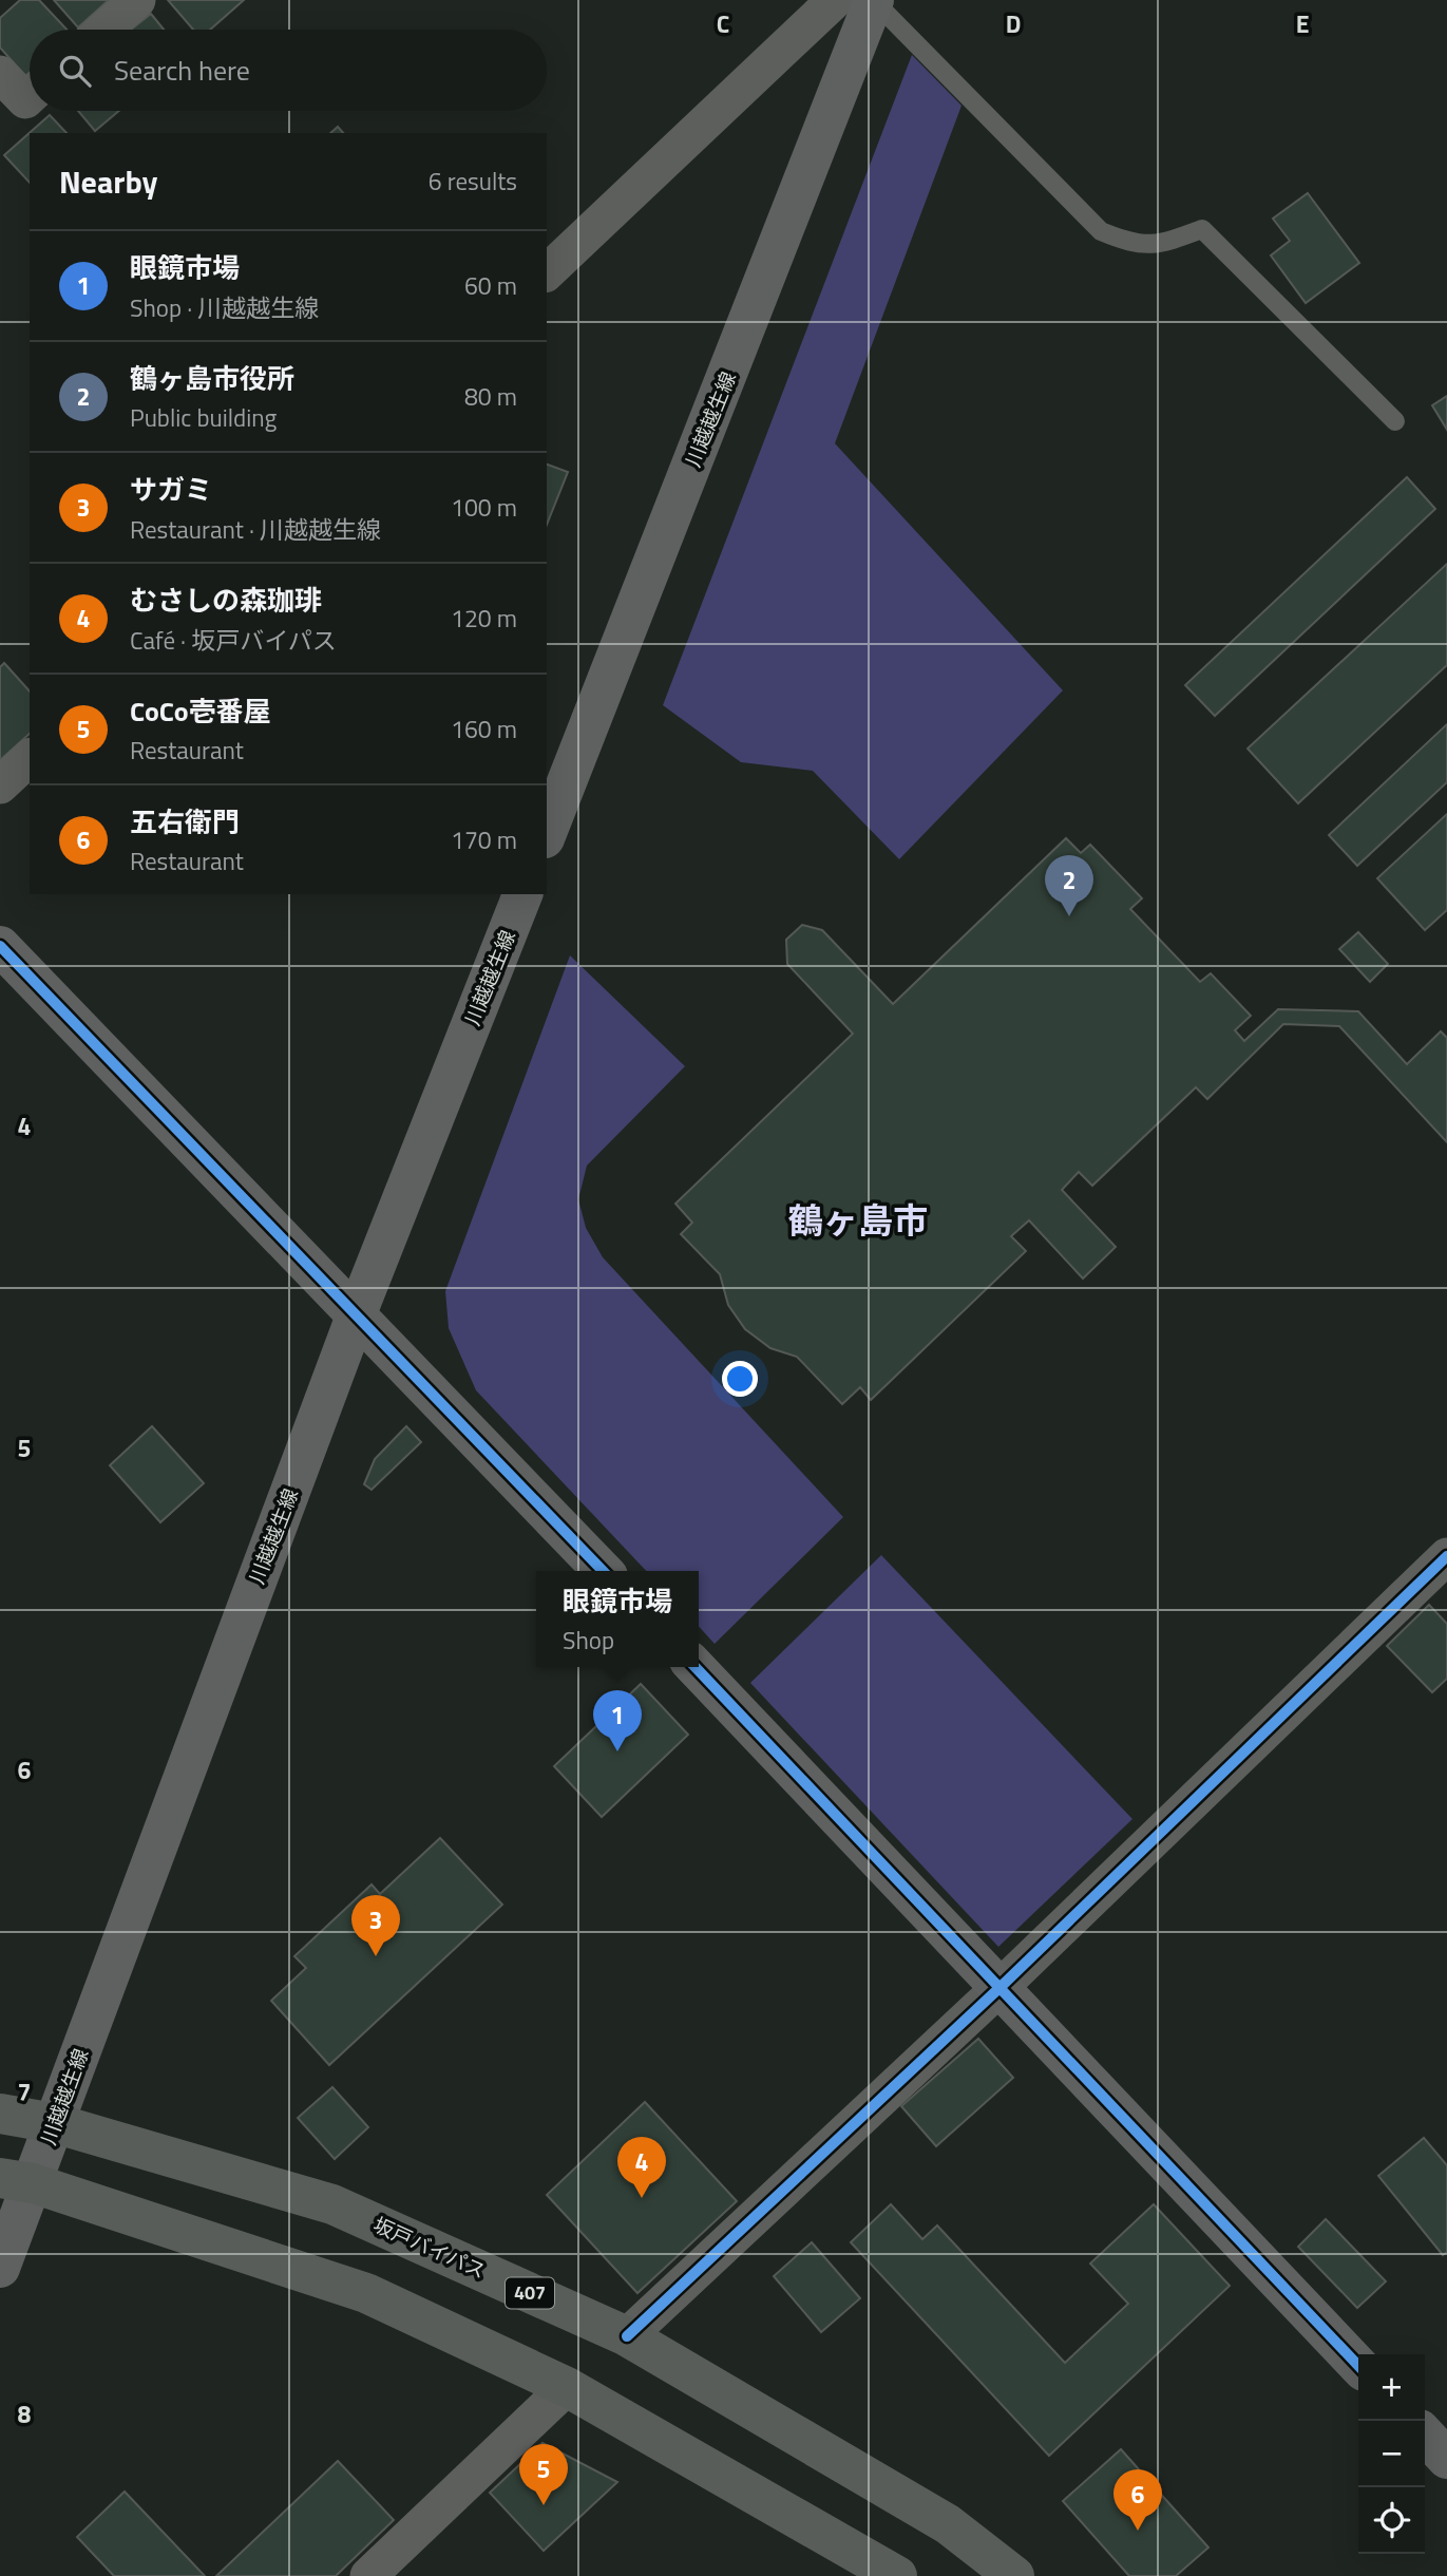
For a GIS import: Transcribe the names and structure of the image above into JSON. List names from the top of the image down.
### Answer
{
  "streets": {
    "highway": ["坂戸バイパス", "407"],
    "main road": ["川越越生線"]
  },
  "crossings": [
    ["川越越生線", "坂戸バイパス"]
  ],
  "districts": ["鶴ヶ島市"],
  "page": {
    "search": "Search here",
    "heading": ["Nearby", "6 results"],
    "list": [
      {
        "mark": "1",
        "name": "眼鏡市場",
        "note": "Shop · 川越越生線",
        "value": "60 m"
      },
      {
        "mark": "2",
        "name": "鶴ヶ島市役所",
        "note": "Public building",
        "value": "80 m"
      },
      {
        "mark": "3",
        "name": "サガミ",
        "note": "Restaurant · 川越越生線",
        "value": "100 m"
      },
      {
        "mark": "4",
        "name": "むさしの森珈琲",
        "note": "Café · 坂戸バイパス",
        "value": "120 m"
      },
      {
        "mark": "5",
        "name": "CoCo壱番屋",
        "note": "Restaurant",
        "value": "160 m"
      },
      {
        "mark": "6",
        "name": "五右衛門",
        "note": "Restaurant",
        "value": "170 m"
      }
    ],
    "pins": [
      "2",
      "1",
      "3",
      "4",
      "5",
      "6"
    ],
    "popup": ["眼鏡市場", "Shop"],
    "map_buttons": ["+", "−"]
  },
  "grid": {
    "columns": ["C", "D", "E"],
    "rows": [
      "4",
      "5",
      "6",
      "7",
      "8"
    ]
  }
}
